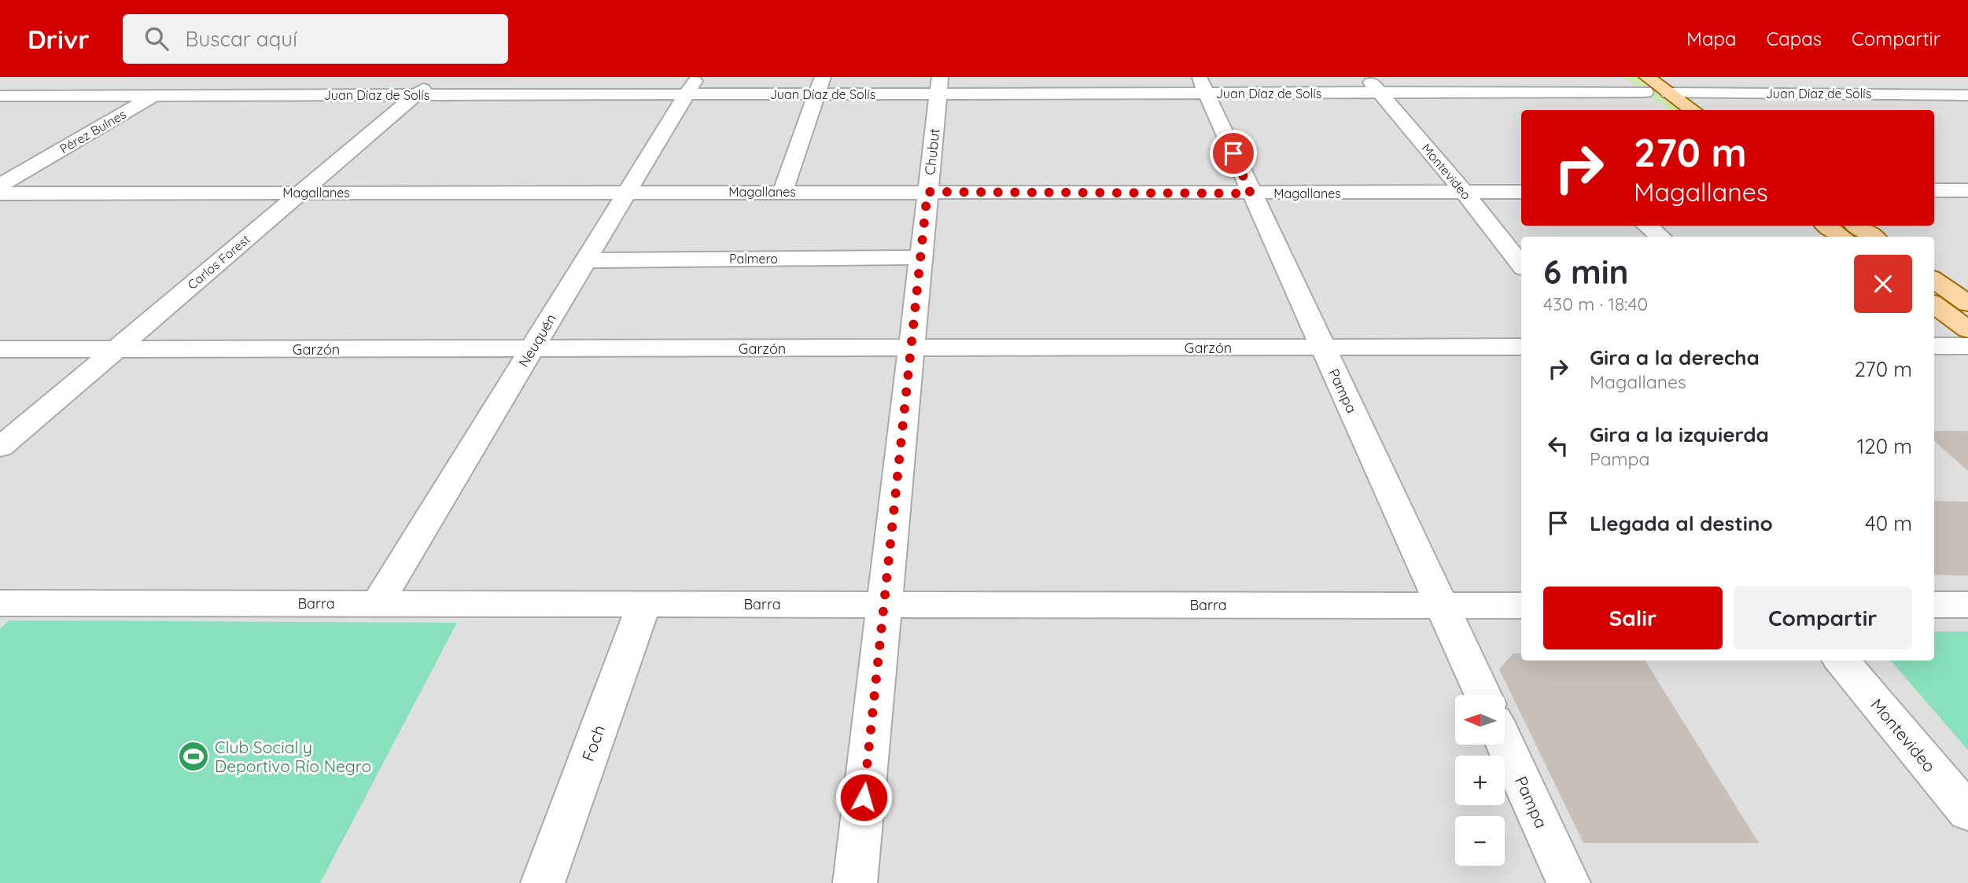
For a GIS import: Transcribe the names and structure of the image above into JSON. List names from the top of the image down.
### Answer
{
  "streets": {
    "street": [
      "Juan Díaz de Solís",
      "Pérez Bulnes",
      "Chubut",
      "Montevideo",
      "Magallanes",
      "Palmero",
      "Carlos Forest",
      "Neuquén",
      "Garzón",
      "Pampa",
      "Barra",
      "Foch"
    ]
  },
  "crossings": [
    ["Juan Díaz de Solís", "Pérez Bulnes"],
    ["Juan Díaz de Solís", "Chubut"],
    ["Juan Díaz de Solís", "Montevideo"],
    ["Juan Díaz de Solís", "Carlos Forest"],
    ["Juan Díaz de Solís", "Neuquén"],
    ["Juan Díaz de Solís", "Pampa"],
    ["Chubut", "Magallanes"],
    ["Chubut", "Palmero"],
    ["Chubut", "Garzón"],
    ["Chubut", "Barra"],
    ["Montevideo", "Magallanes"],
    ["Magallanes", "Carlos Forest"],
    ["Magallanes", "Neuquén"],
    ["Magallanes", "Pampa"],
    ["Palmero", "Neuquén"],
    ["Carlos Forest", "Garzón"],
    ["Neuquén", "Garzón"],
    ["Neuquén", "Barra"],
    ["Garzón", "Pampa"],
    ["Pampa", "Barra"],
    ["Barra", "Foch"]
  ],
  "places": {
    "sports": ["Club Social y Deportivo Río Negro"]
  },
  "north": "left",
  "page": {
    "header": "Drivr",
    "search": "Buscar aquí",
    "nav": ["Mapa", "Capas", "Compartir"],
    "turn": ["270 m", "Magallanes"],
    "heading": ["6 min", "430 m · 18:40"],
    "list": [
      {
        "name": "Gira a la derecha",
        "note": "Magallanes",
        "value": "270 m"
      },
      {
        "name": "Gira a la izquierda",
        "note": "Pampa",
        "value": "120 m"
      },
      {
        "name": "Llegada al destino",
        "value": "40 m"
      }
    ],
    "buttons": ["Salir", "Compartir"],
    "map_buttons": ["+", "−"]
  }
}
